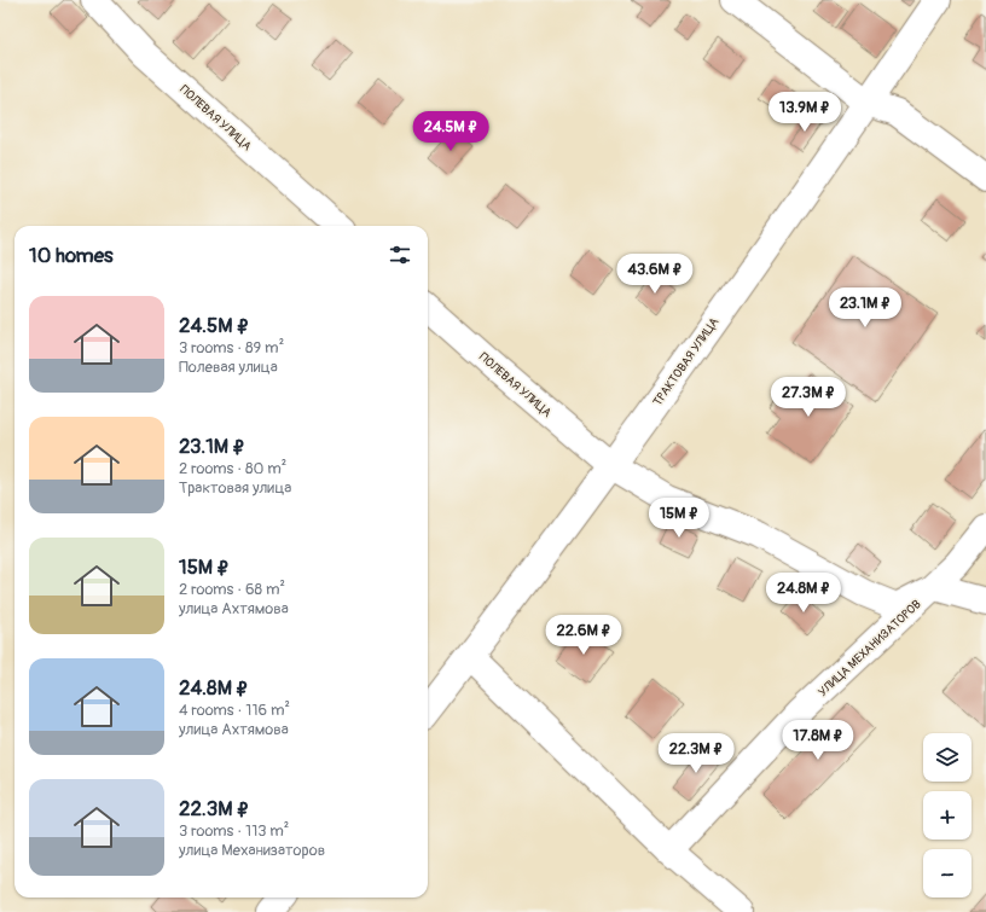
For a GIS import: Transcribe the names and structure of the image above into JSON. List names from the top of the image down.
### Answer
{
  "streets": {
    "street": ["ПОЛЕВАЯ УЛИЦА", "ТРАКТОВАЯ УЛИЦА", "УЛИЦА МЕХАНИЗАТОРОВ"]
  },
  "crossings": [
    ["ПОЛЕВАЯ УЛИЦА", "ТРАКТОВАЯ УЛИЦА"],
    ["ПОЛЕВАЯ УЛИЦА", "УЛИЦА МЕХАНИЗАТОРОВ"]
  ],
  "page": {
    "price": [
      "13.9M ₽",
      "24.5M ₽",
      "43.6M ₽",
      "23.1M ₽",
      "27.3M ₽",
      "15M ₽",
      "24.8M ₽",
      "22.6M ₽",
      "17.8M ₽",
      "22.3M ₽"
    ],
    "heading": "10 homes",
    "list": [
      {
        "name": "24.5M ₽",
        "note": "3 rooms · 89 m² · Полевая улица"
      },
      {
        "name": "23.1M ₽",
        "note": "2 rooms · 80 m² · Трактовая улица"
      },
      {
        "name": "15M ₽",
        "note": "2 rooms · 68 m² · улица Ахтямова"
      },
      {
        "name": "24.8M ₽",
        "note": "4 rooms · 116 m² · улица Ахтямова"
      },
      {
        "name": "22.3M ₽",
        "note": "3 rooms · 113 m² · улица Механизаторов"
      }
    ],
    "map_buttons": ["+", "−"]
  }
}
